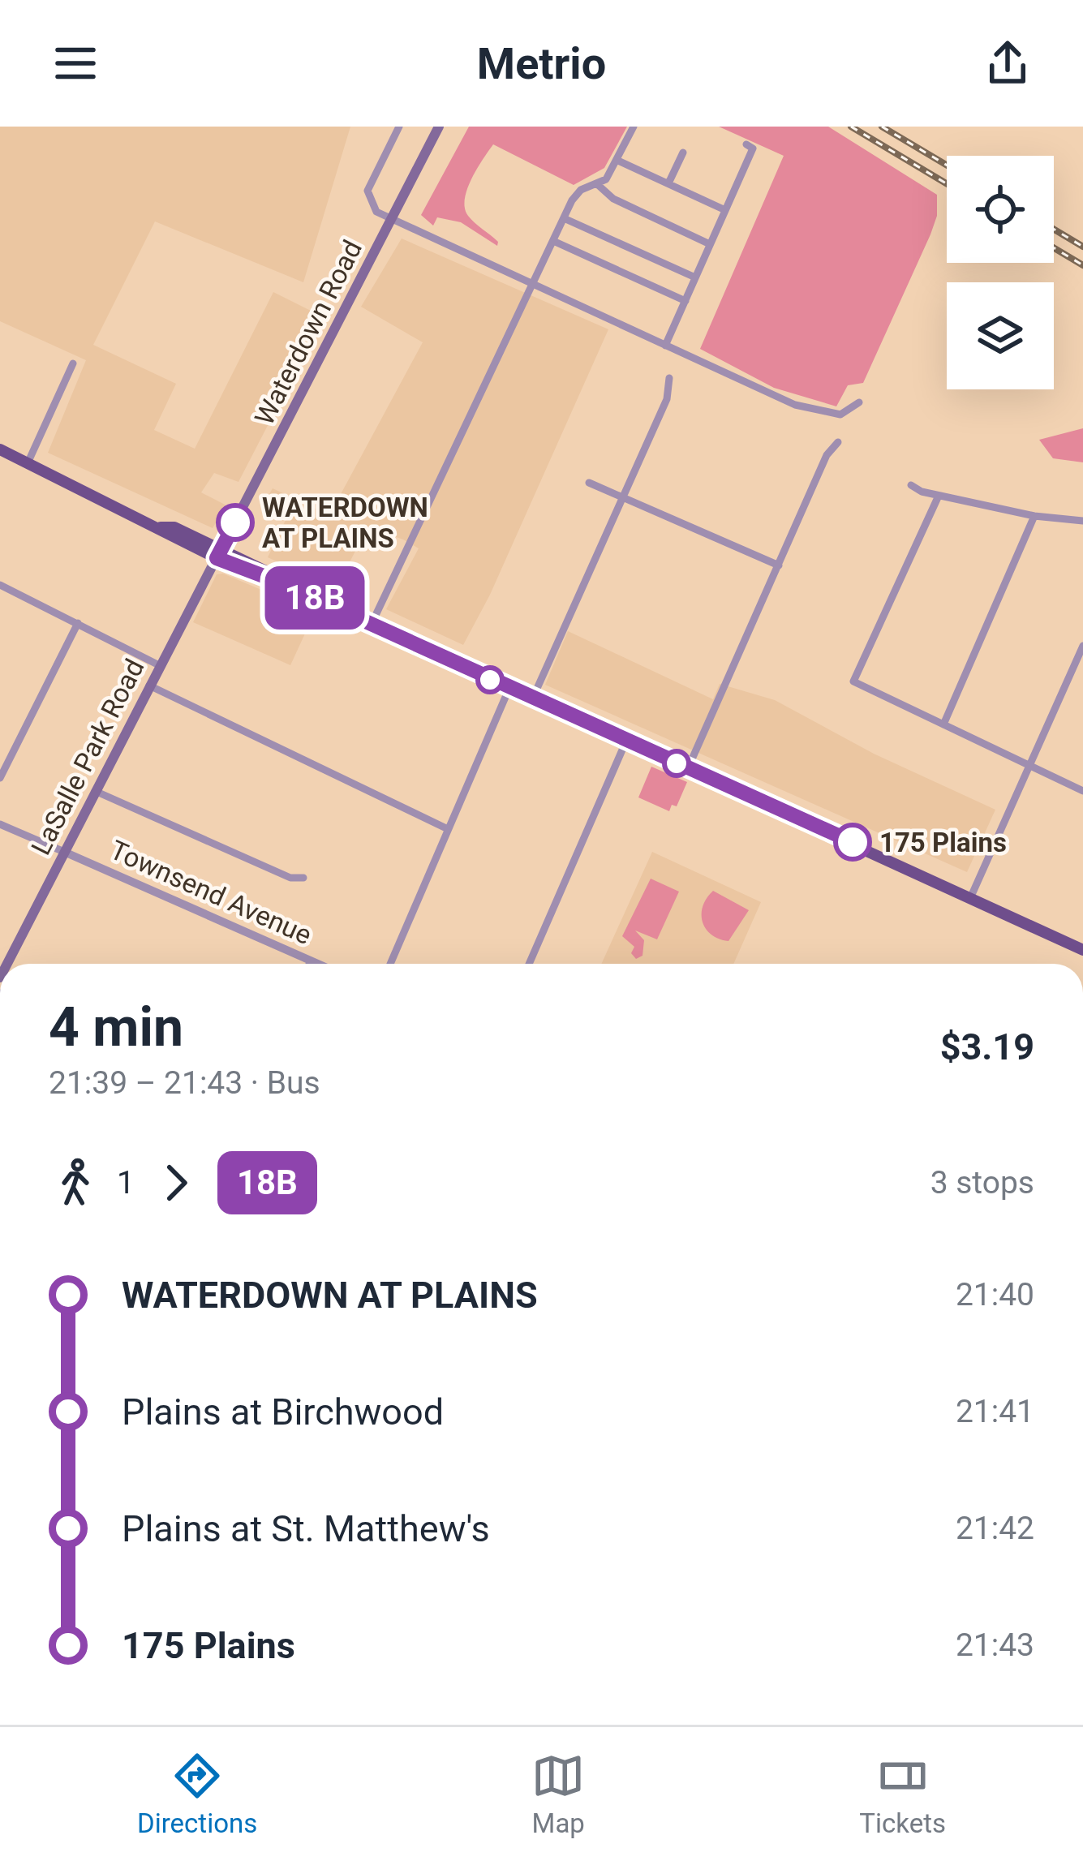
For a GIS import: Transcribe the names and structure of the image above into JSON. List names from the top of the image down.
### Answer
{
  "streets": {
    "main road": ["Waterdown Road", "LaSalle Park Road"],
    "street": ["Townsend Avenue"]
  },
  "crossings": [
    ["Waterdown Road", "LaSalle Park Road"],
    ["LaSalle Park Road", "Townsend Avenue"]
  ],
  "places": ["WATERDOWN AT PLAINS", "175 Plains"],
  "lines": ["bus line 18B"],
  "page": {
    "header": "Metrio",
    "on_map": "18B",
    "heading": ["4 min", "21:39 – 21:43 · Bus", "$3.19"],
    "legs": ["1", "18B", "3 stops"],
    "list": [
      {
        "name": "WATERDOWN AT PLAINS",
        "value": "21:40"
      },
      {
        "name": "Plains at Birchwood",
        "value": "21:41"
      },
      {
        "name": "Plains at St. Matthew's",
        "value": "21:42"
      },
      {
        "name": "175 Plains",
        "value": "21:43"
      }
    ],
    "tabs": ["Directions", "Map", "Tickets"]
  }
}
